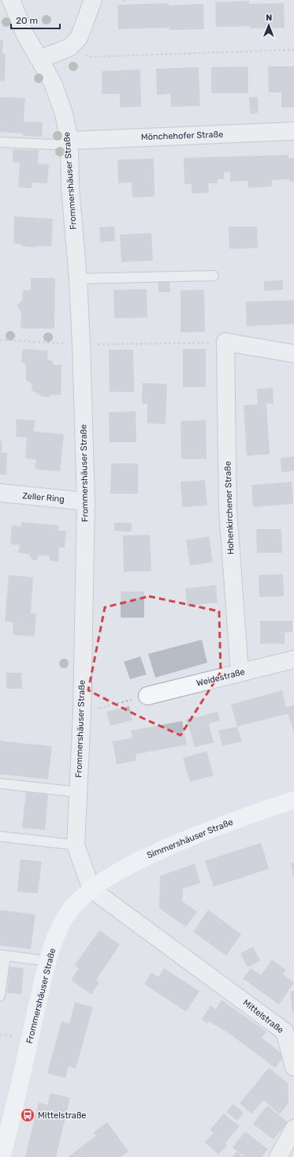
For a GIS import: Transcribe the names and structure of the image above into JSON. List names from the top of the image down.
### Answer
{
  "streets": {
    "street": [
      "Mönchehofer Straße",
      "Frommershäuser Straße",
      "Zeller Ring",
      "Hohenkirchener Straße",
      "Weidestraße",
      "Simmershäuser Straße",
      "Mittelstraße"
    ]
  },
  "crossings": [
    ["Mönchehofer Straße", "Frommershäuser Straße"],
    ["Frommershäuser Straße", "Zeller Ring"],
    ["Frommershäuser Straße", "Simmershäuser Straße"],
    ["Frommershäuser Straße", "Mittelstraße"],
    ["Hohenkirchener Straße", "Weidestraße"],
    ["Simmershäuser Straße", "Mittelstraße"]
  ],
  "places": {
    "bus stop": ["Mittelstraße"]
  },
  "scale_bar": "20 m",
  "north": "top"
}
